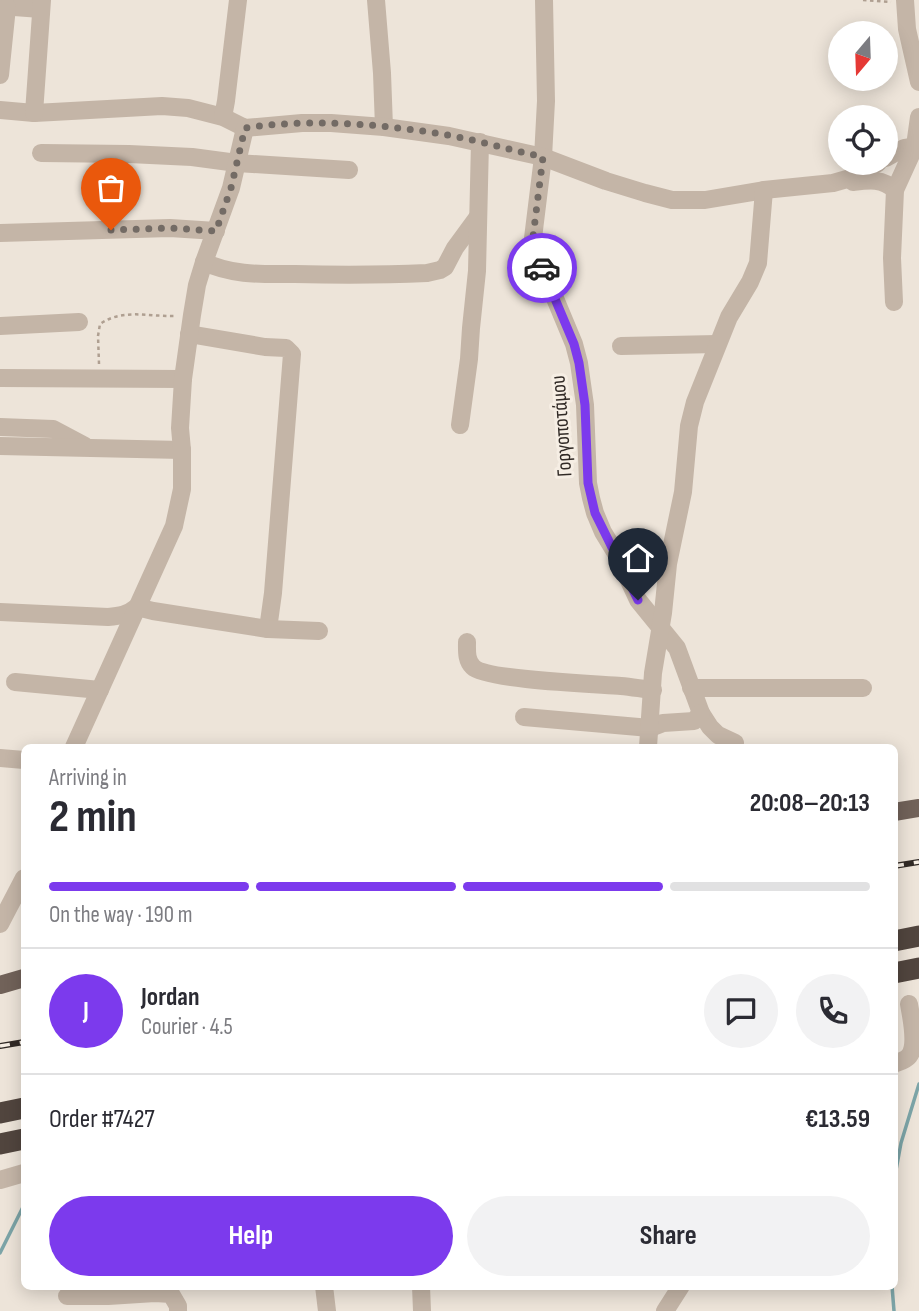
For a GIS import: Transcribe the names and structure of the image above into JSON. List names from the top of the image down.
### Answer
{
  "streets": {
    "street": ["Γοργοποτάμου"]
  },
  "north": "bottom",
  "page": {
    "heading": ["2 min", "Arriving in", "20:08–20:13"],
    "panel": [
      "Jordan",
      "Courier · 4.5",
      "Order #7427",
      "€13.59"
    ],
    "bar": "On the way · 190 m",
    "round": "J",
    "buttons": ["Help", "Share"]
  }
}
